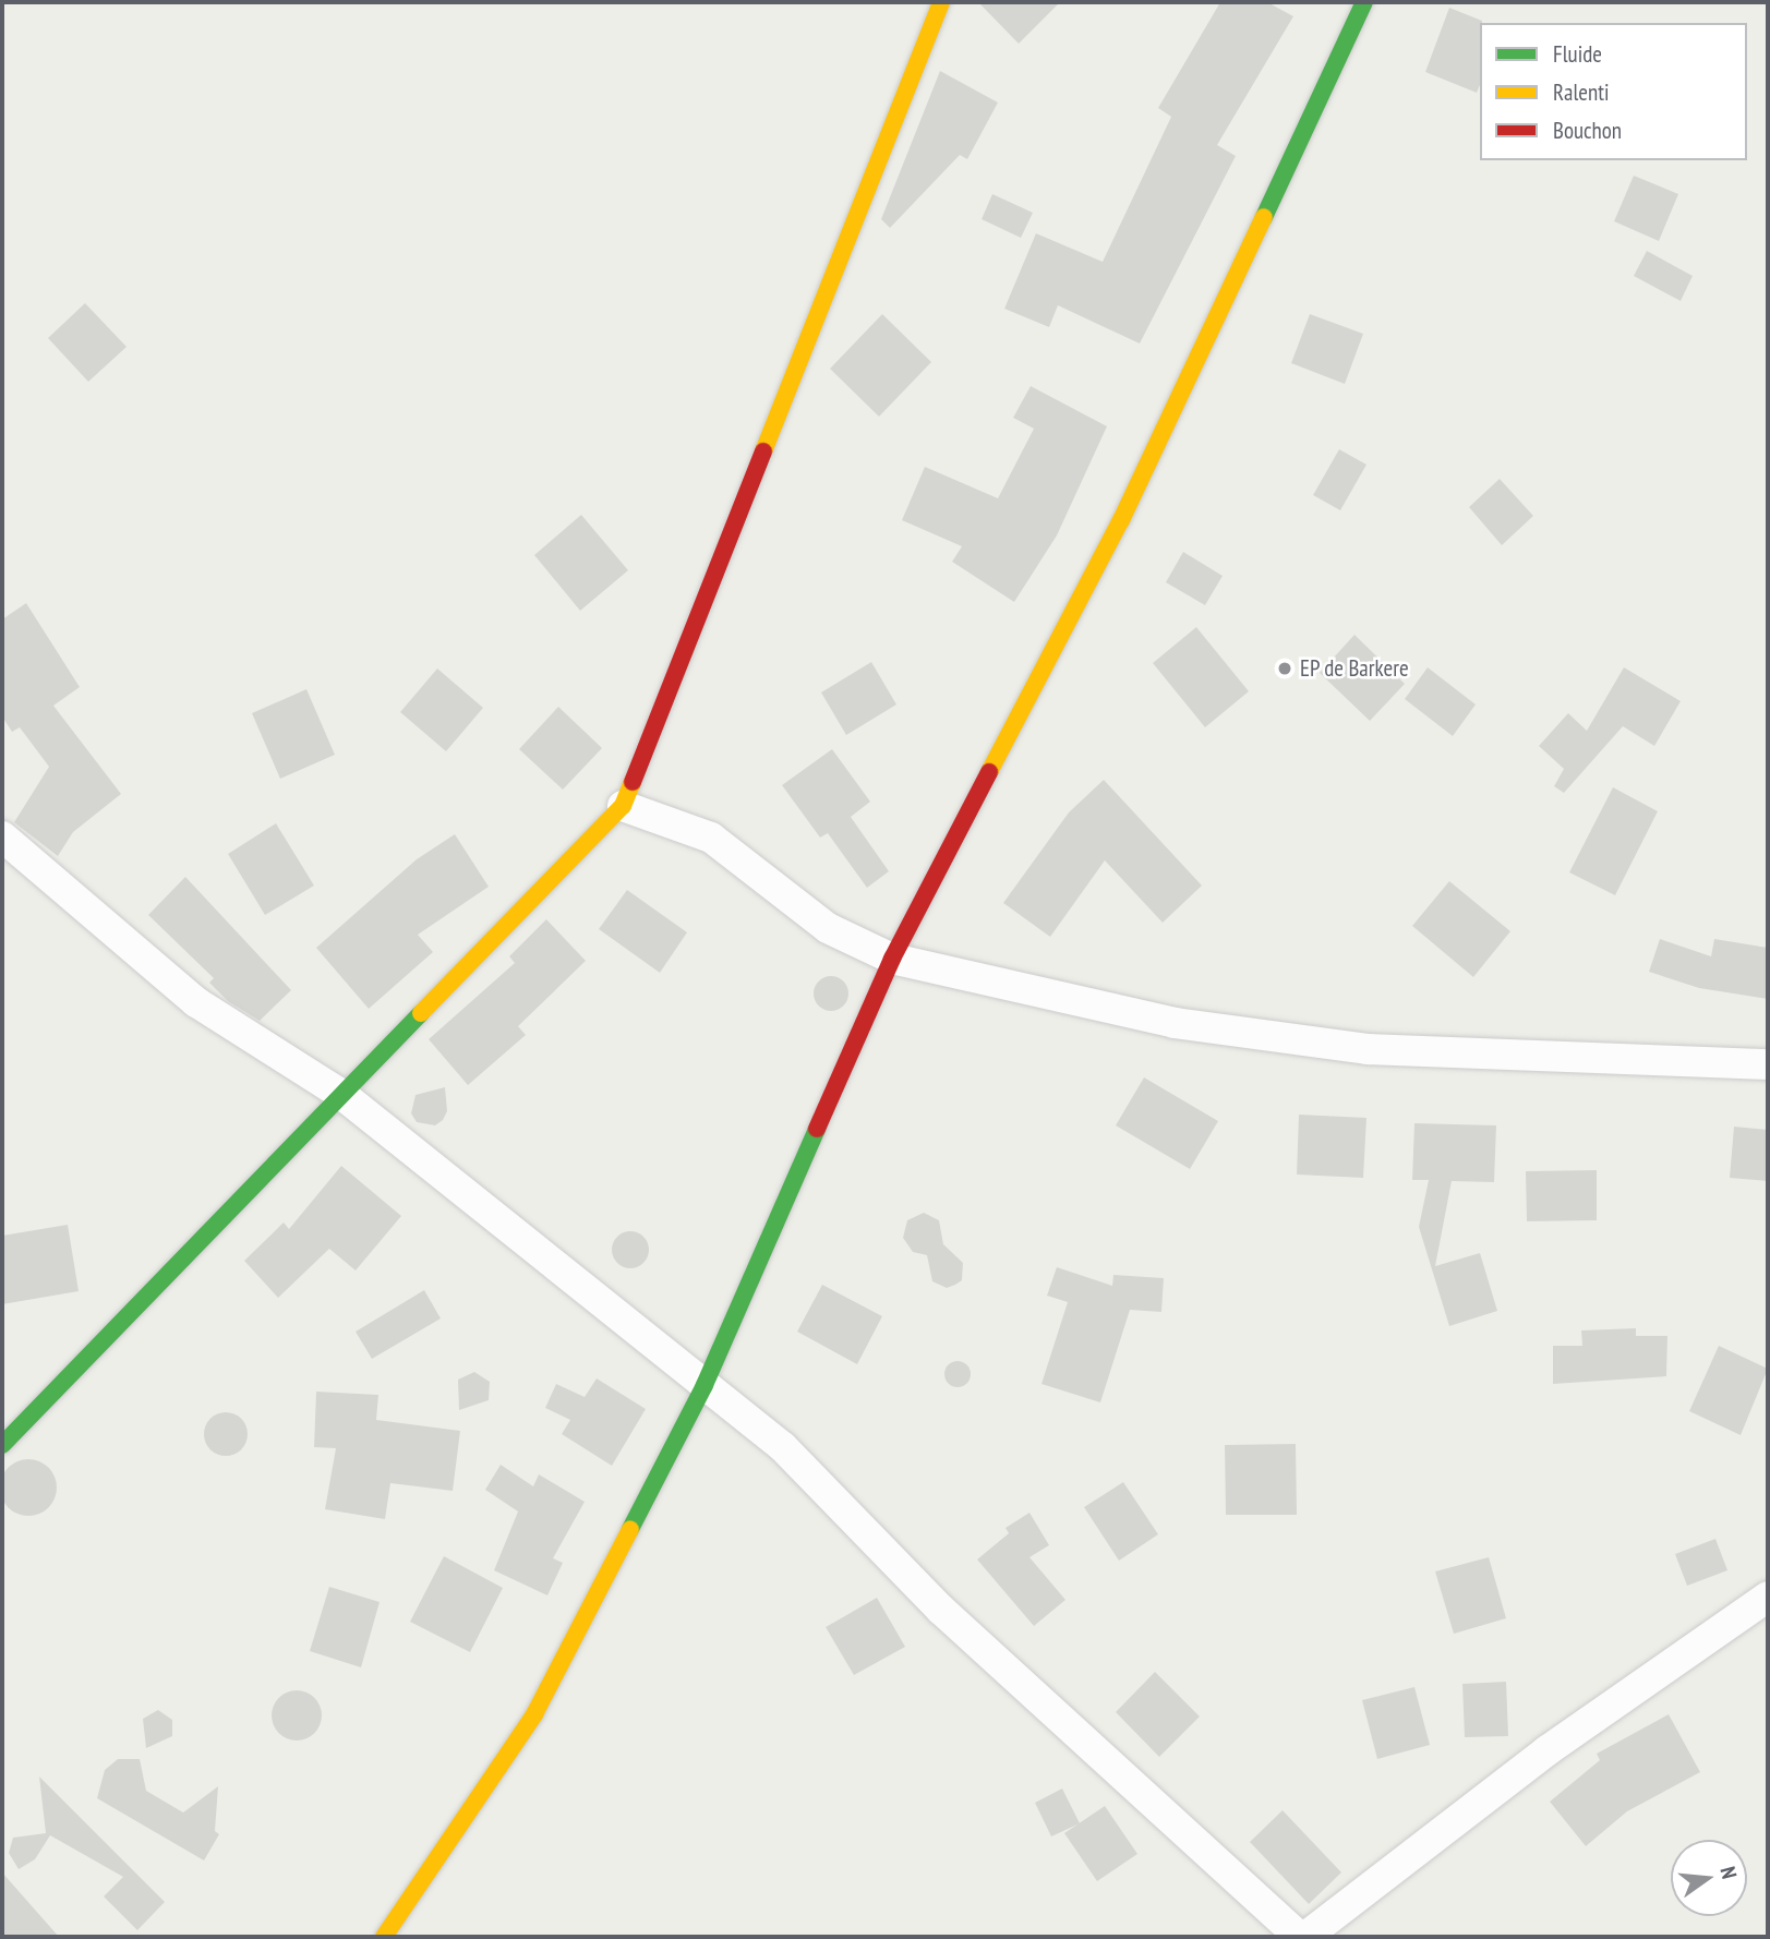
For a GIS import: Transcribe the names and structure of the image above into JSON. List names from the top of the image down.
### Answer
{
  "places": ["EP de Barkere"],
  "legend": ["Fluide", "Ralenti", "Bouchon"],
  "north": "right"
}
